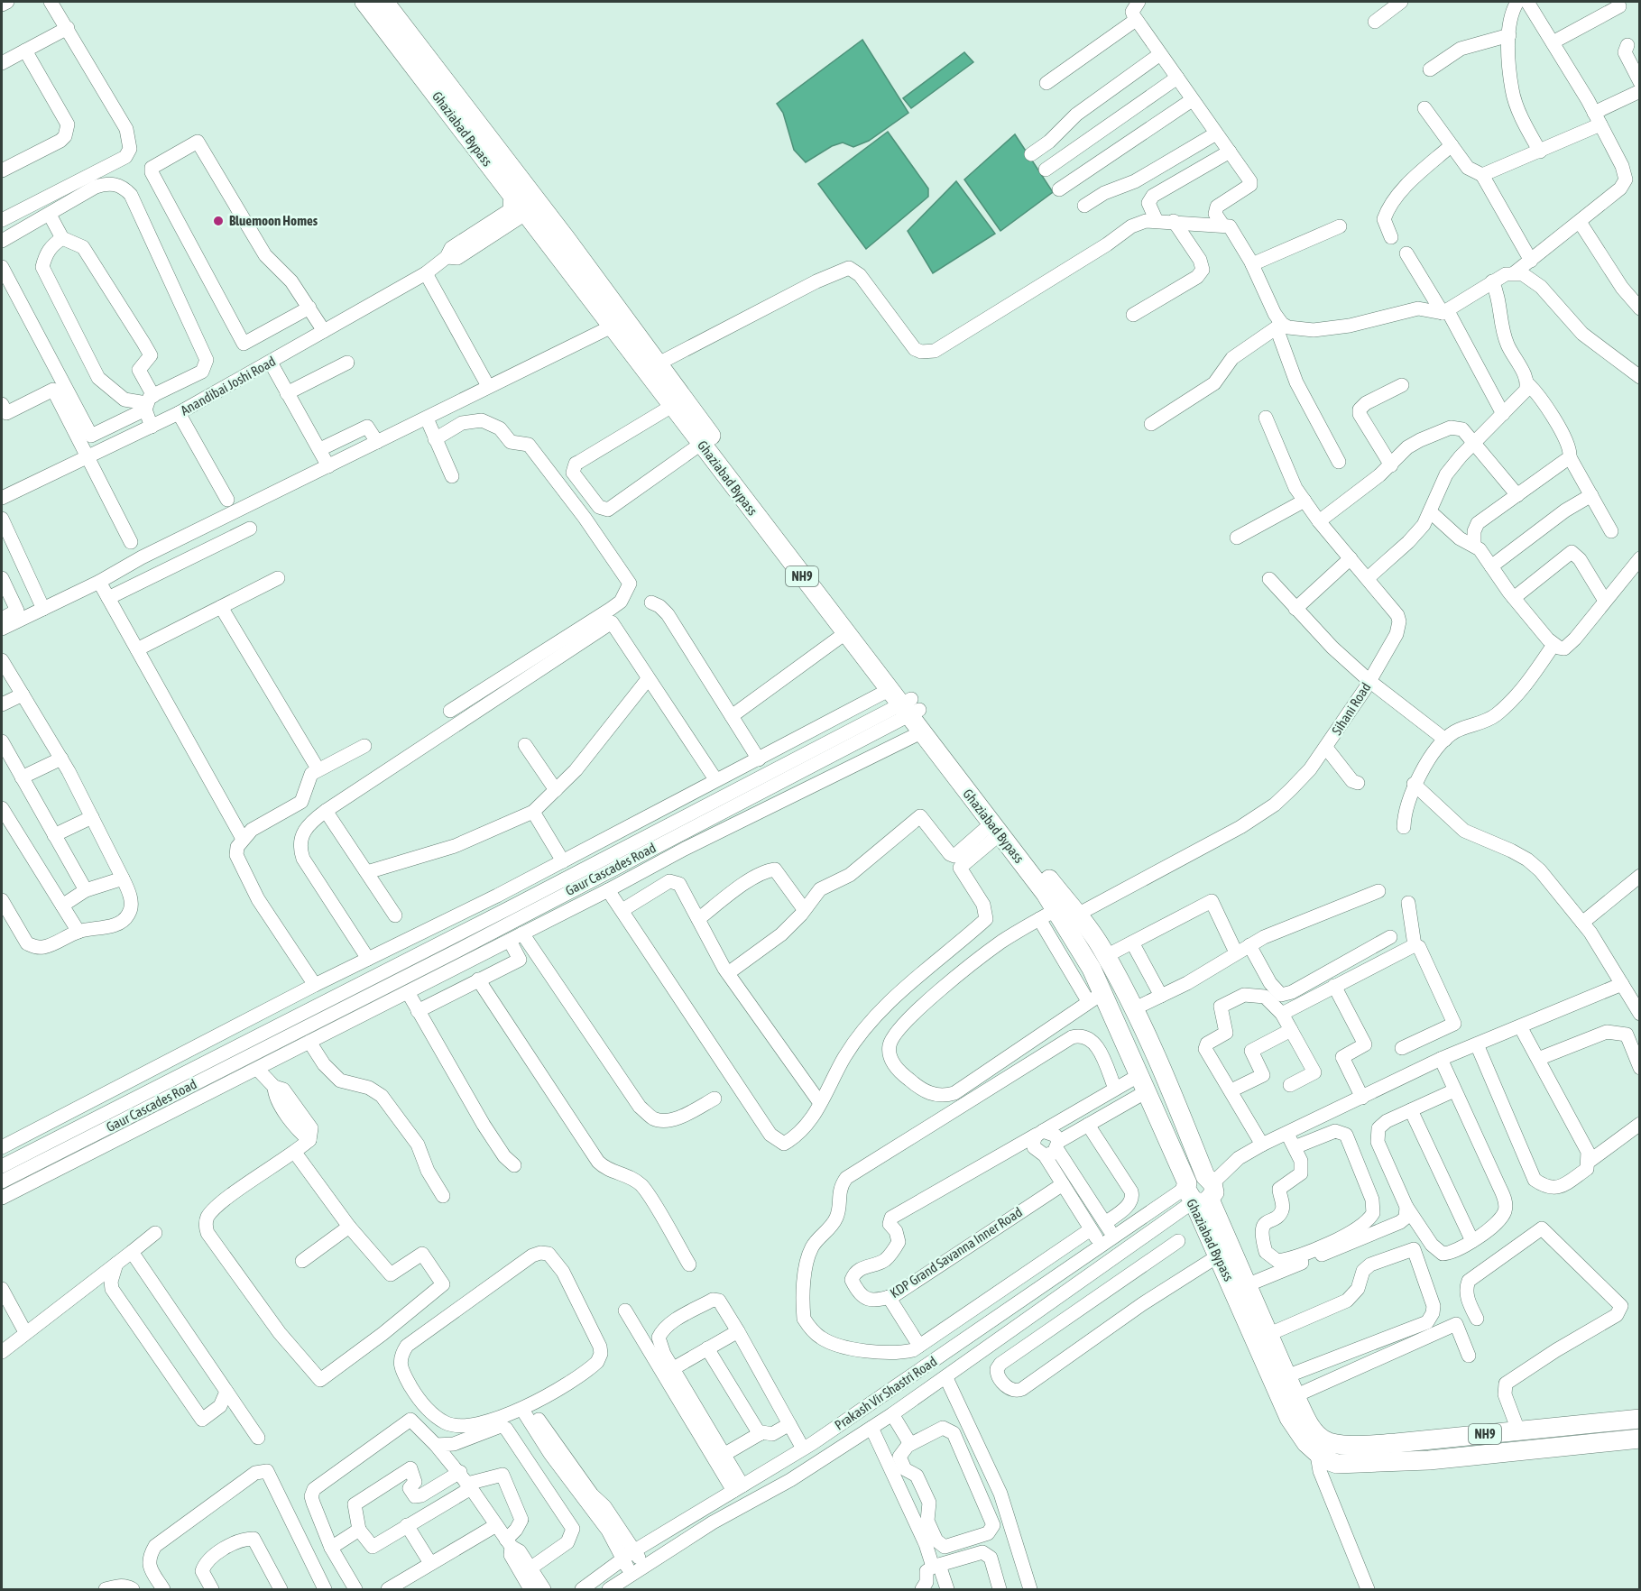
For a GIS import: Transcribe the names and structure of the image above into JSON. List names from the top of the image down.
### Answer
{
  "streets": {
    "highway": ["Ghaziabad Bypass", "NH9"],
    "street": [
      "Anandibai Joshi Road",
      "Sihani Road",
      "Gaur Cascades Road",
      "KDP Grand Savanna Inner Road",
      "Prakash Vir Shastri Road"
    ]
  },
  "crossings": [
    ["Ghaziabad Bypass", "Anandibai Joshi Road"],
    ["Ghaziabad Bypass", "NH9"],
    ["Ghaziabad Bypass", "Sihani Road"],
    ["Ghaziabad Bypass", "Gaur Cascades Road"],
    ["Ghaziabad Bypass", "Prakash Vir Shastri Road"]
  ],
  "places": ["Bluemoon Homes"]
}
